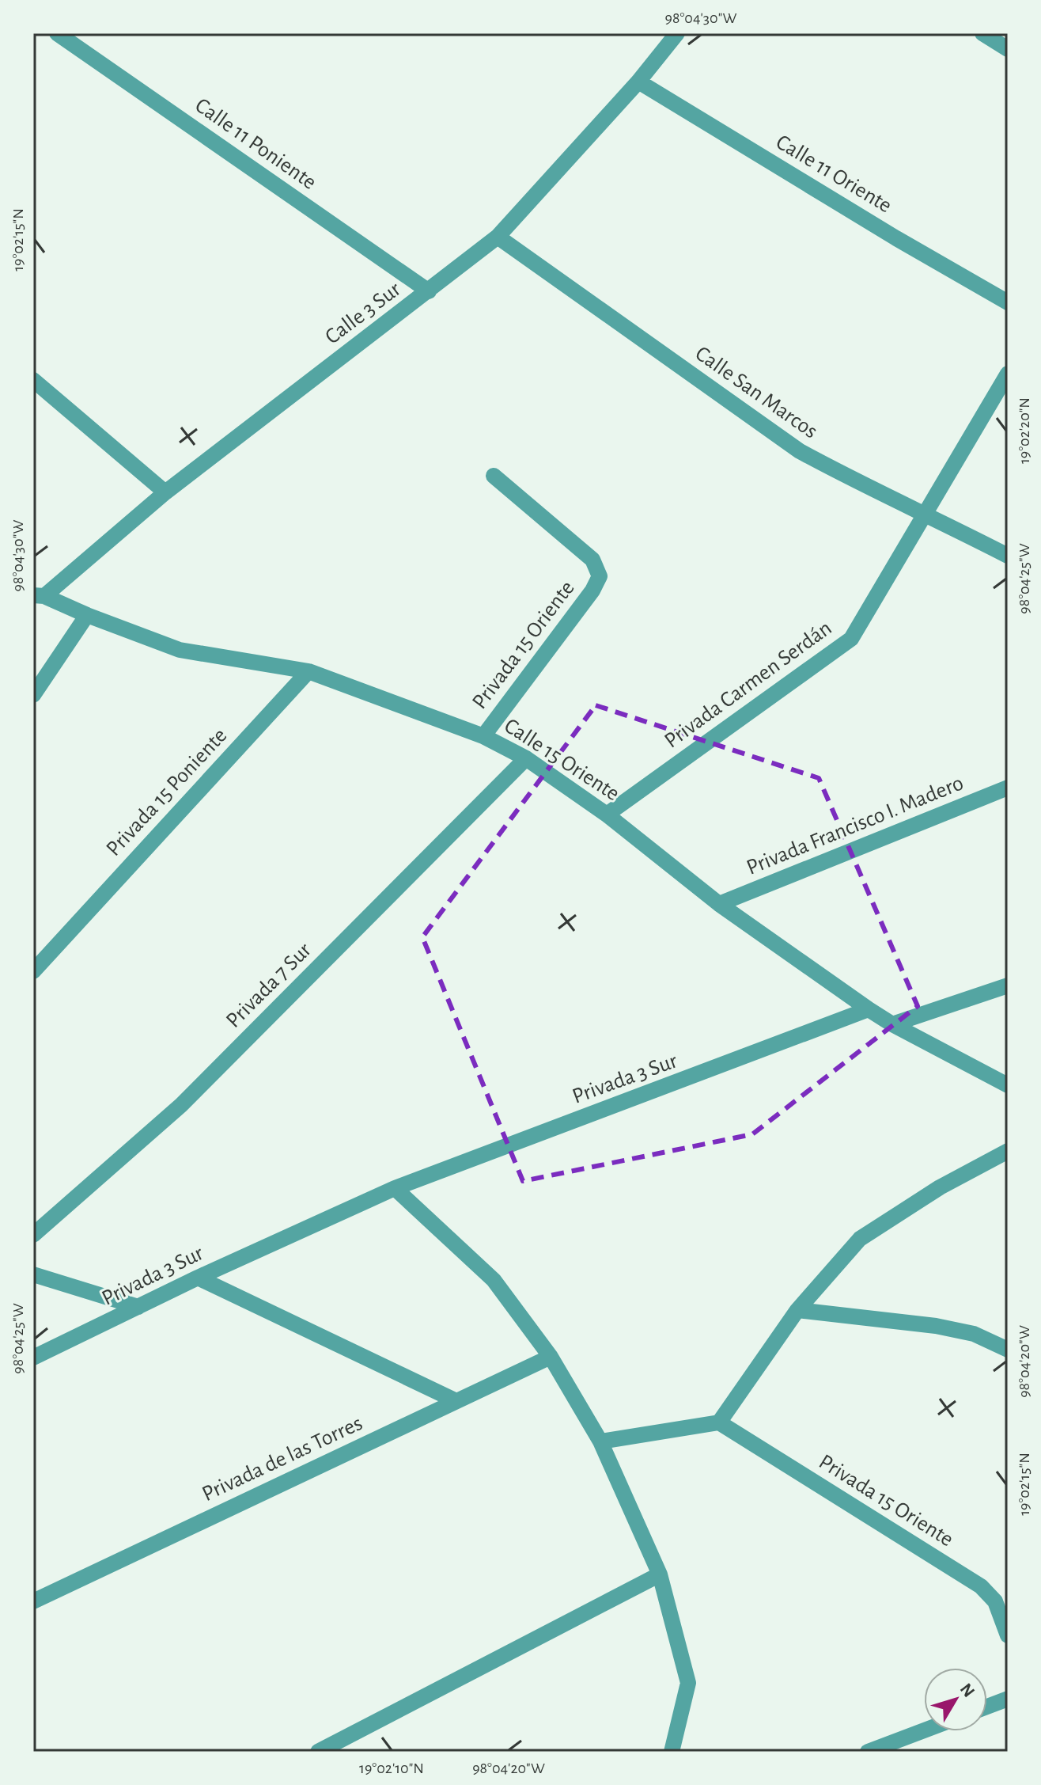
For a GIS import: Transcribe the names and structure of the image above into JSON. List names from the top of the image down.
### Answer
{
  "streets": {
    "street": [
      "Calle 11 Poniente",
      "Calle 11 Oriente",
      "Calle 3 Sur",
      "Calle San Marcos",
      "Privada 15 Oriente",
      "Privada Carmen Serdán",
      "Calle 15 Oriente",
      "Privada 15 Poniente",
      "Privada Francisco I. Madero",
      "Privada 7 Sur",
      "Privada 3 Sur",
      "Privada de las Torres"
    ]
  },
  "crossings": [
    ["Calle 11 Poniente", "Calle 3 Sur"],
    ["Calle 11 Oriente", "Calle 3 Sur"],
    ["Calle 3 Sur", "Calle San Marcos"],
    ["Calle 3 Sur", "Calle 15 Oriente"],
    ["Calle San Marcos", "Privada Carmen Serdán"],
    ["Privada 15 Oriente", "Calle 15 Oriente"],
    ["Privada Carmen Serdán", "Calle 15 Oriente"],
    ["Calle 15 Oriente", "Privada 15 Poniente"],
    ["Calle 15 Oriente", "Privada Francisco I. Madero"],
    ["Calle 15 Oriente", "Privada 7 Sur"],
    ["Calle 15 Oriente", "Privada 3 Sur"]
  ],
  "north": "top right",
  "coordinates": [
    "98°04'30\"W",
    "19°02'15\"N",
    "19°02'20\"N",
    "98°04'25\"W",
    "98°04'20\"W",
    "19°02'10\"N"
  ]
}
